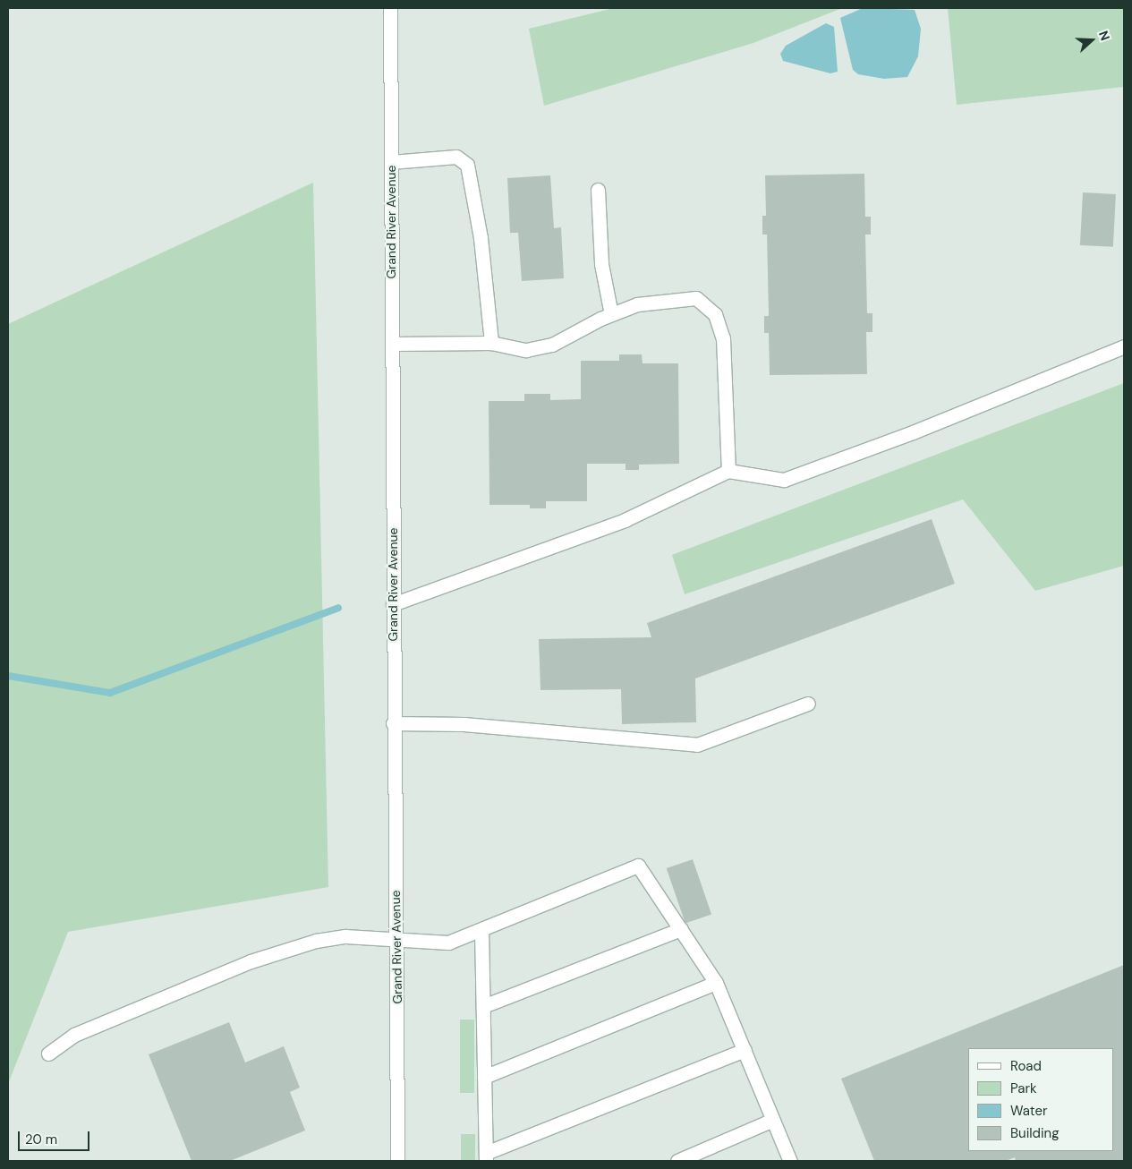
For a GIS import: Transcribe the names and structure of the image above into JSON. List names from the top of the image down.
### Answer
{
  "streets": {
    "main road": ["Grand River Avenue"]
  },
  "legend": [
    "Road",
    "Park",
    "Water",
    "Building"
  ],
  "scale_bar": "20 m",
  "north": "right"
}
